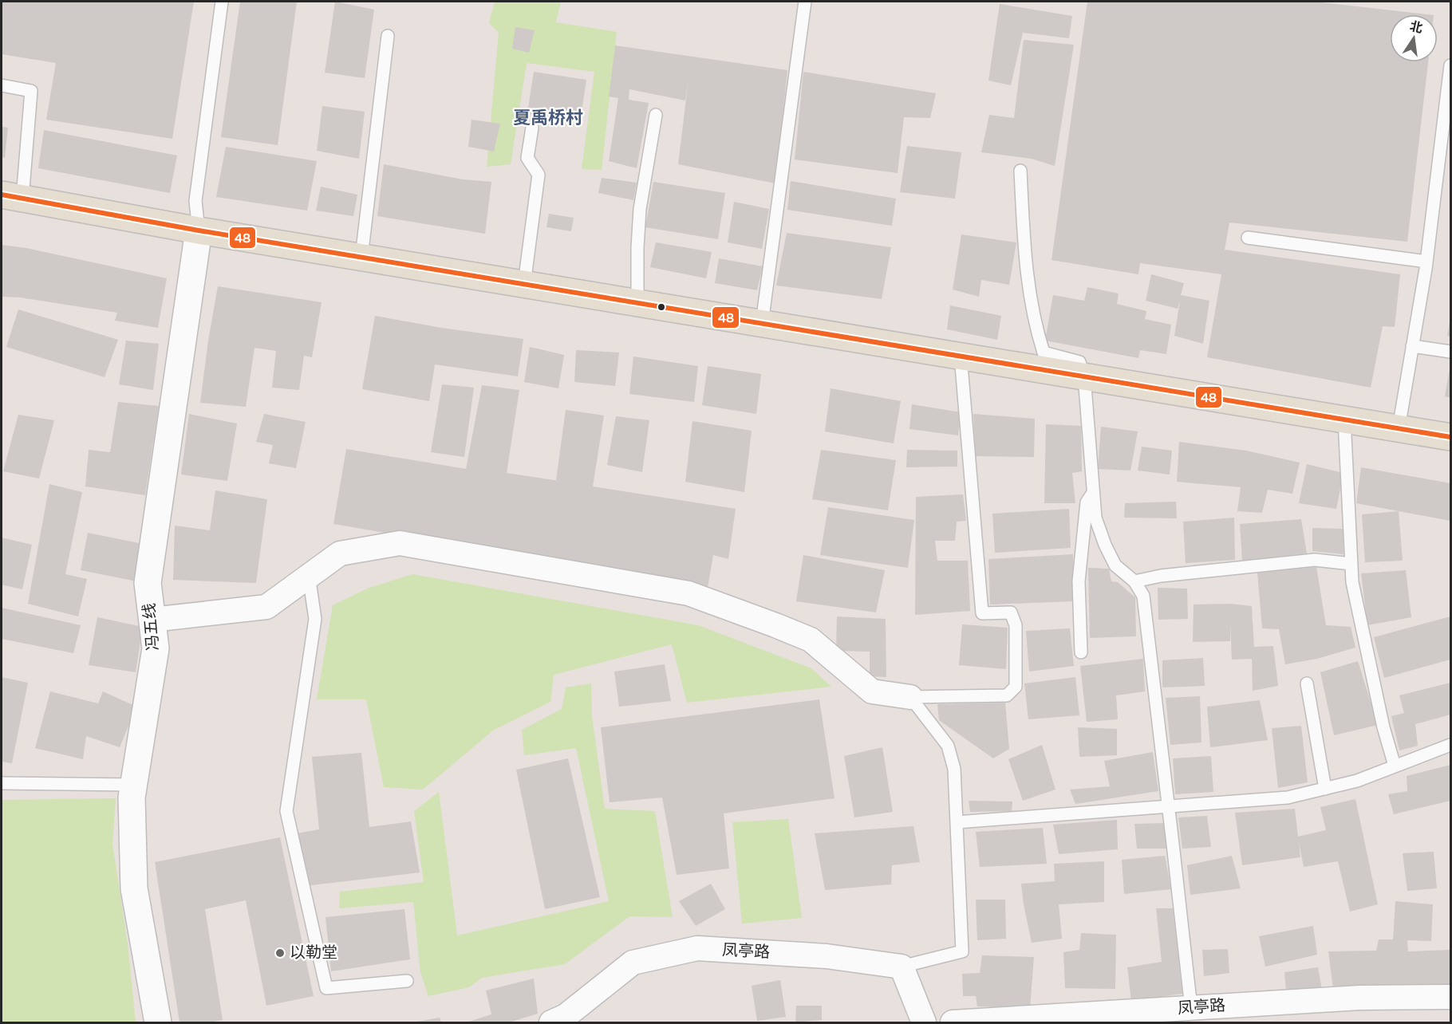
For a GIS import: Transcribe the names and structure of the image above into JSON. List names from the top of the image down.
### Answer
{
  "streets": {
    "street": ["冯五线", "凤亭路"]
  },
  "districts": ["夏禹桥村"],
  "places": ["以勒堂"],
  "lines": ["transit line 48"],
  "north": "top"
}
